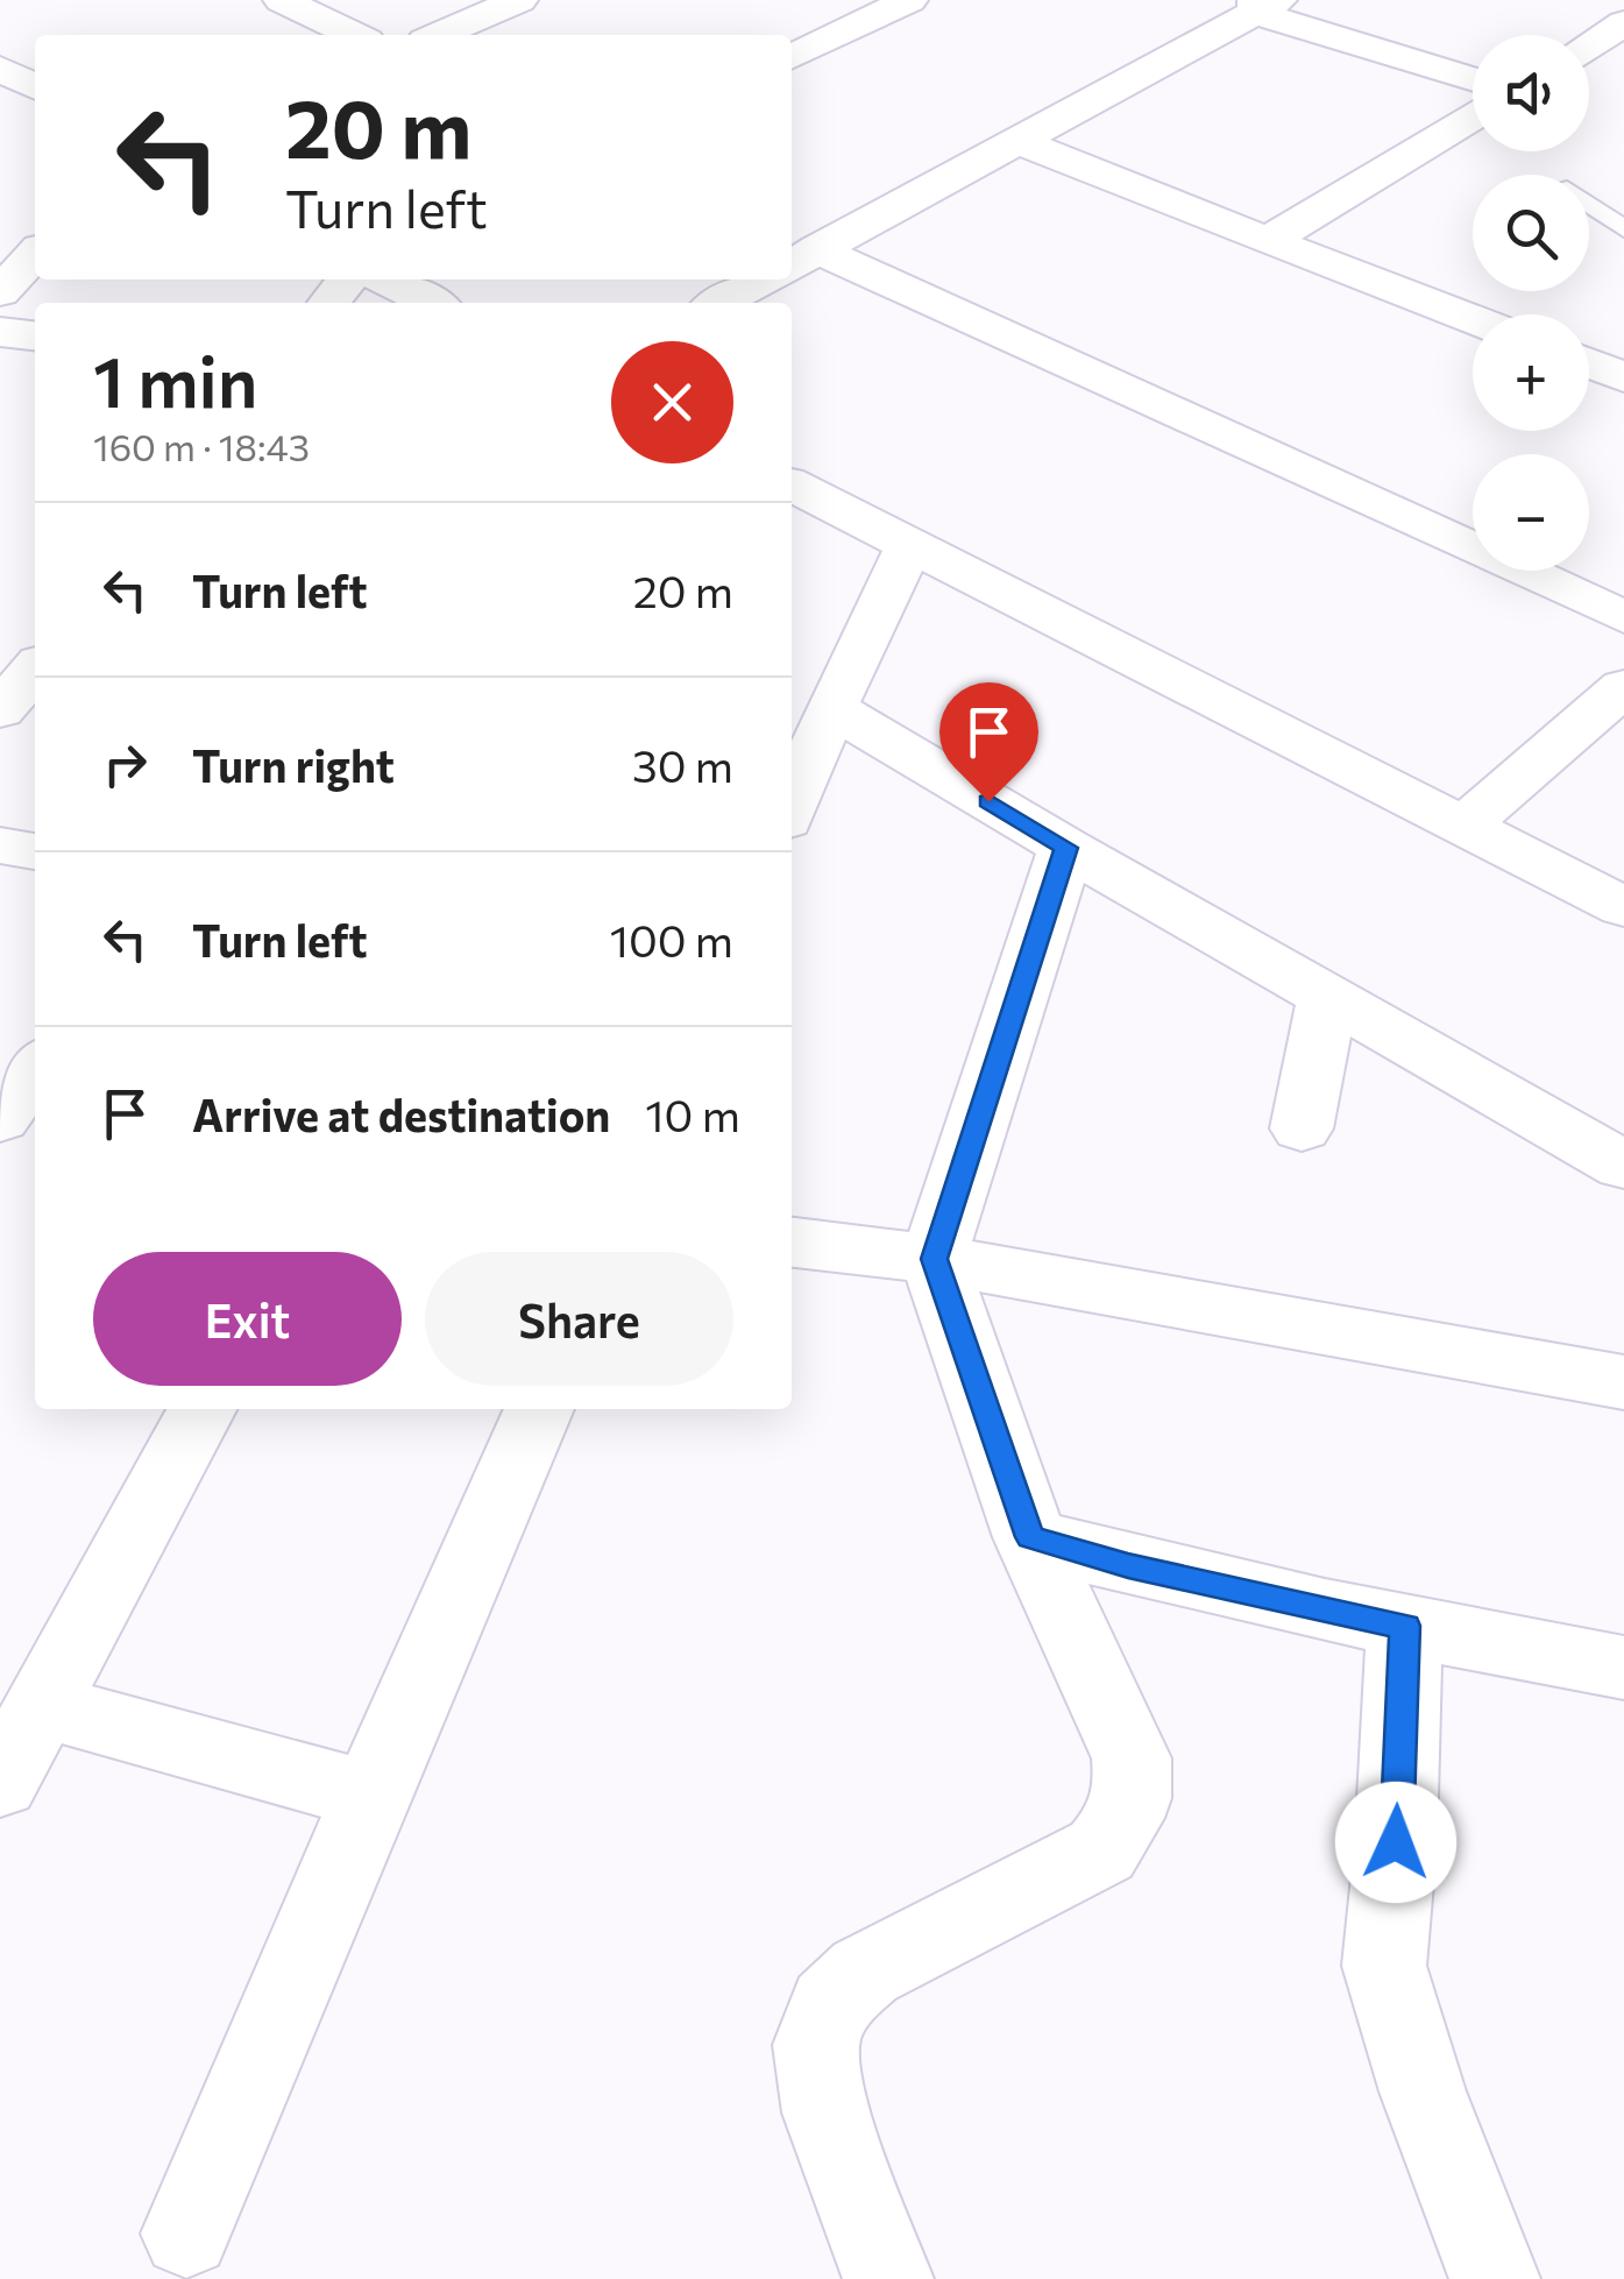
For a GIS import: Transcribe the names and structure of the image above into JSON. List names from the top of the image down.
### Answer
{
  "page": {
    "map_buttons": ["+", "−"],
    "turn": ["20 m", "Turn left"],
    "heading": ["1 min", "160 m · 18:43"],
    "list": [
      {
        "name": "Turn left",
        "value": "20 m"
      },
      {
        "name": "Turn right",
        "value": "30 m"
      },
      {
        "name": "Turn left",
        "value": "100 m"
      },
      {
        "name": "Arrive at destination",
        "value": "10 m"
      }
    ],
    "buttons": ["Exit", "Share"]
  }
}
